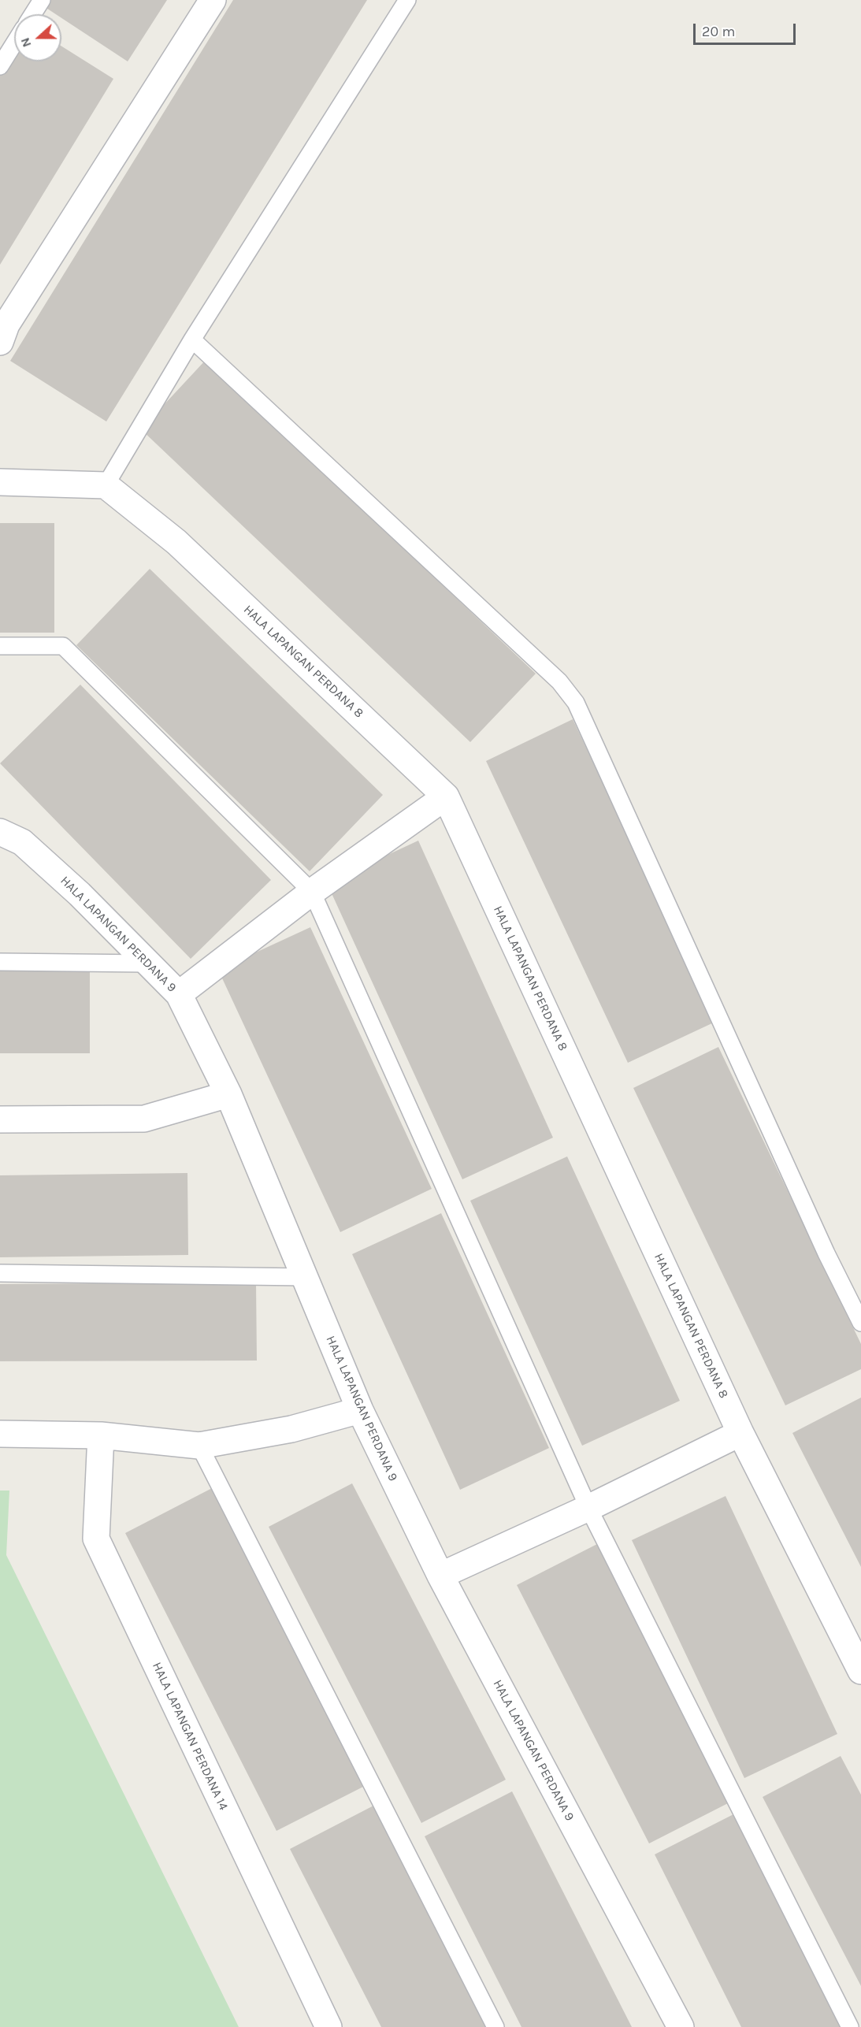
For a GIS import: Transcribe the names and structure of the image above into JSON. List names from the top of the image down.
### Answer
{
  "streets": {
    "street": ["HALA LAPANGAN PERDANA 8", "HALA LAPANGAN PERDANA 9", "HALA LAPANGAN PERDANA 14"]
  },
  "scale_bar": "20 m",
  "north": "left"
}
